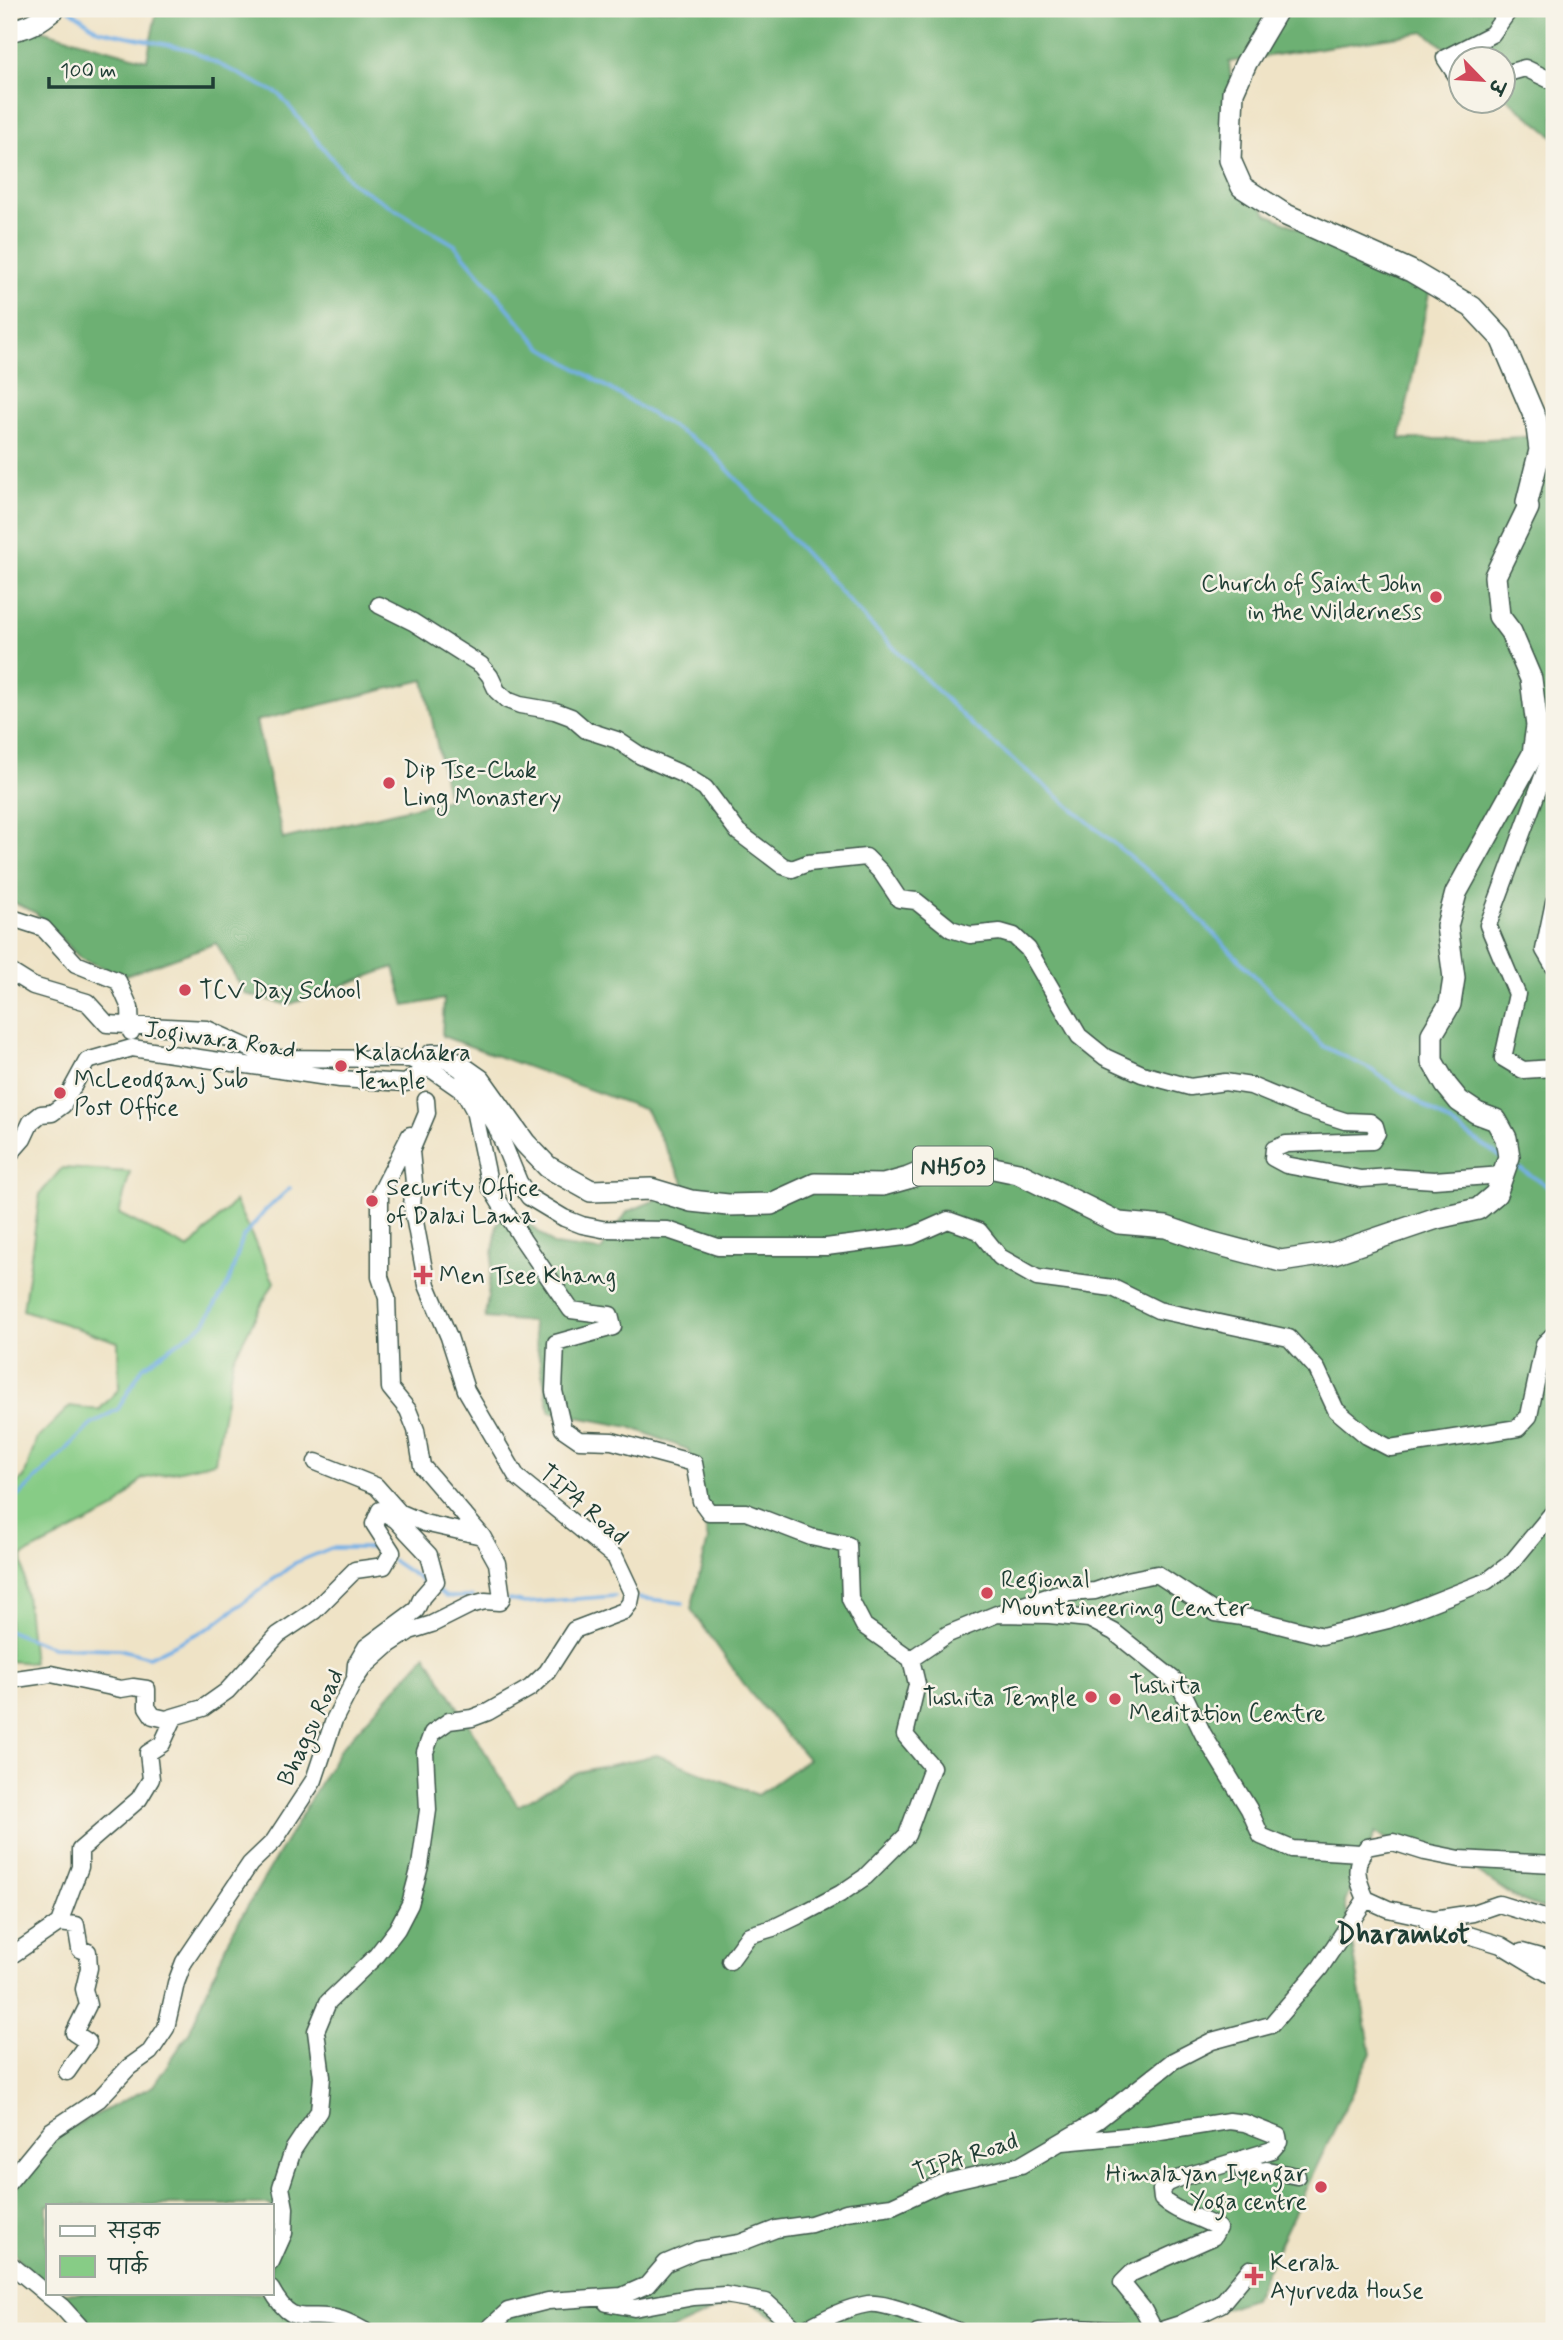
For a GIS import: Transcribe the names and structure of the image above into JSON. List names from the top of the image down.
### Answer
{
  "streets": {
    "main road": ["NH503"],
    "street": ["Jogiwara Road", "TIPA Road", "Bhagsu Road"]
  },
  "crossings": [
    ["Jogiwara Road", "NH503"],
    ["Jogiwara Road", "Bhagsu Road"],
    ["NH503", "Bhagsu Road"],
    ["TIPA Road", "Bhagsu Road"]
  ],
  "districts": ["Dharamkot"],
  "places": {
    "other": [
      "Church of Saint John in the Wilderness",
      "Dip Tse-Chok Ling Monastery",
      "TCV Day School",
      "Kalachakra Temple",
      "McLeodganj Sub Post Office",
      "Security Office of Dalai Lama",
      "Regional Mountaineering Center",
      "Tushita Temple",
      "Tushita Meditation Centre",
      "Himalayan Iyengar Yoga centre"
    ],
    "health": ["Men Tsee Khang", "Kerala Ayurveda House"]
  },
  "legend": ["सड़क", "पार्क"],
  "scale_bar": "100 m",
  "north": "bottom right"
}
